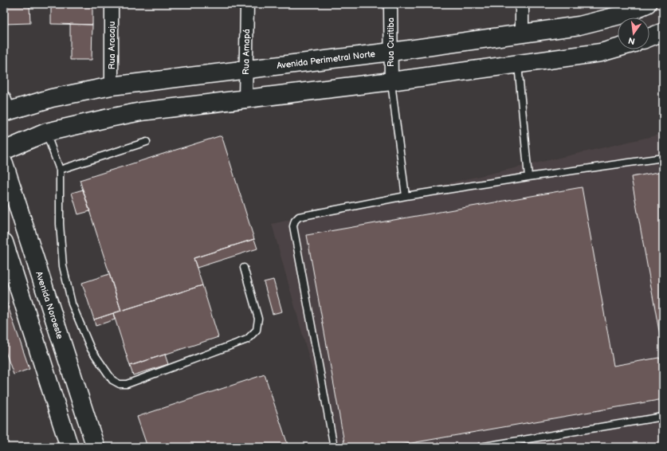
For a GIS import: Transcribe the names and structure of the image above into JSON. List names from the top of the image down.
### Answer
{
  "streets": {
    "main road": ["Avenida Perimetral Norte", "Avenida Noroeste"],
    "street": ["Rua Curitiba", "Rua Aracaju", "Rua Amapá"]
  },
  "crossings": [
    ["Rua Curitiba", "Avenida Perimetral Norte"],
    ["Rua Aracaju", "Avenida Perimetral Norte"],
    ["Rua Amapá", "Avenida Perimetral Norte"]
  ],
  "north": "bottom"
}
